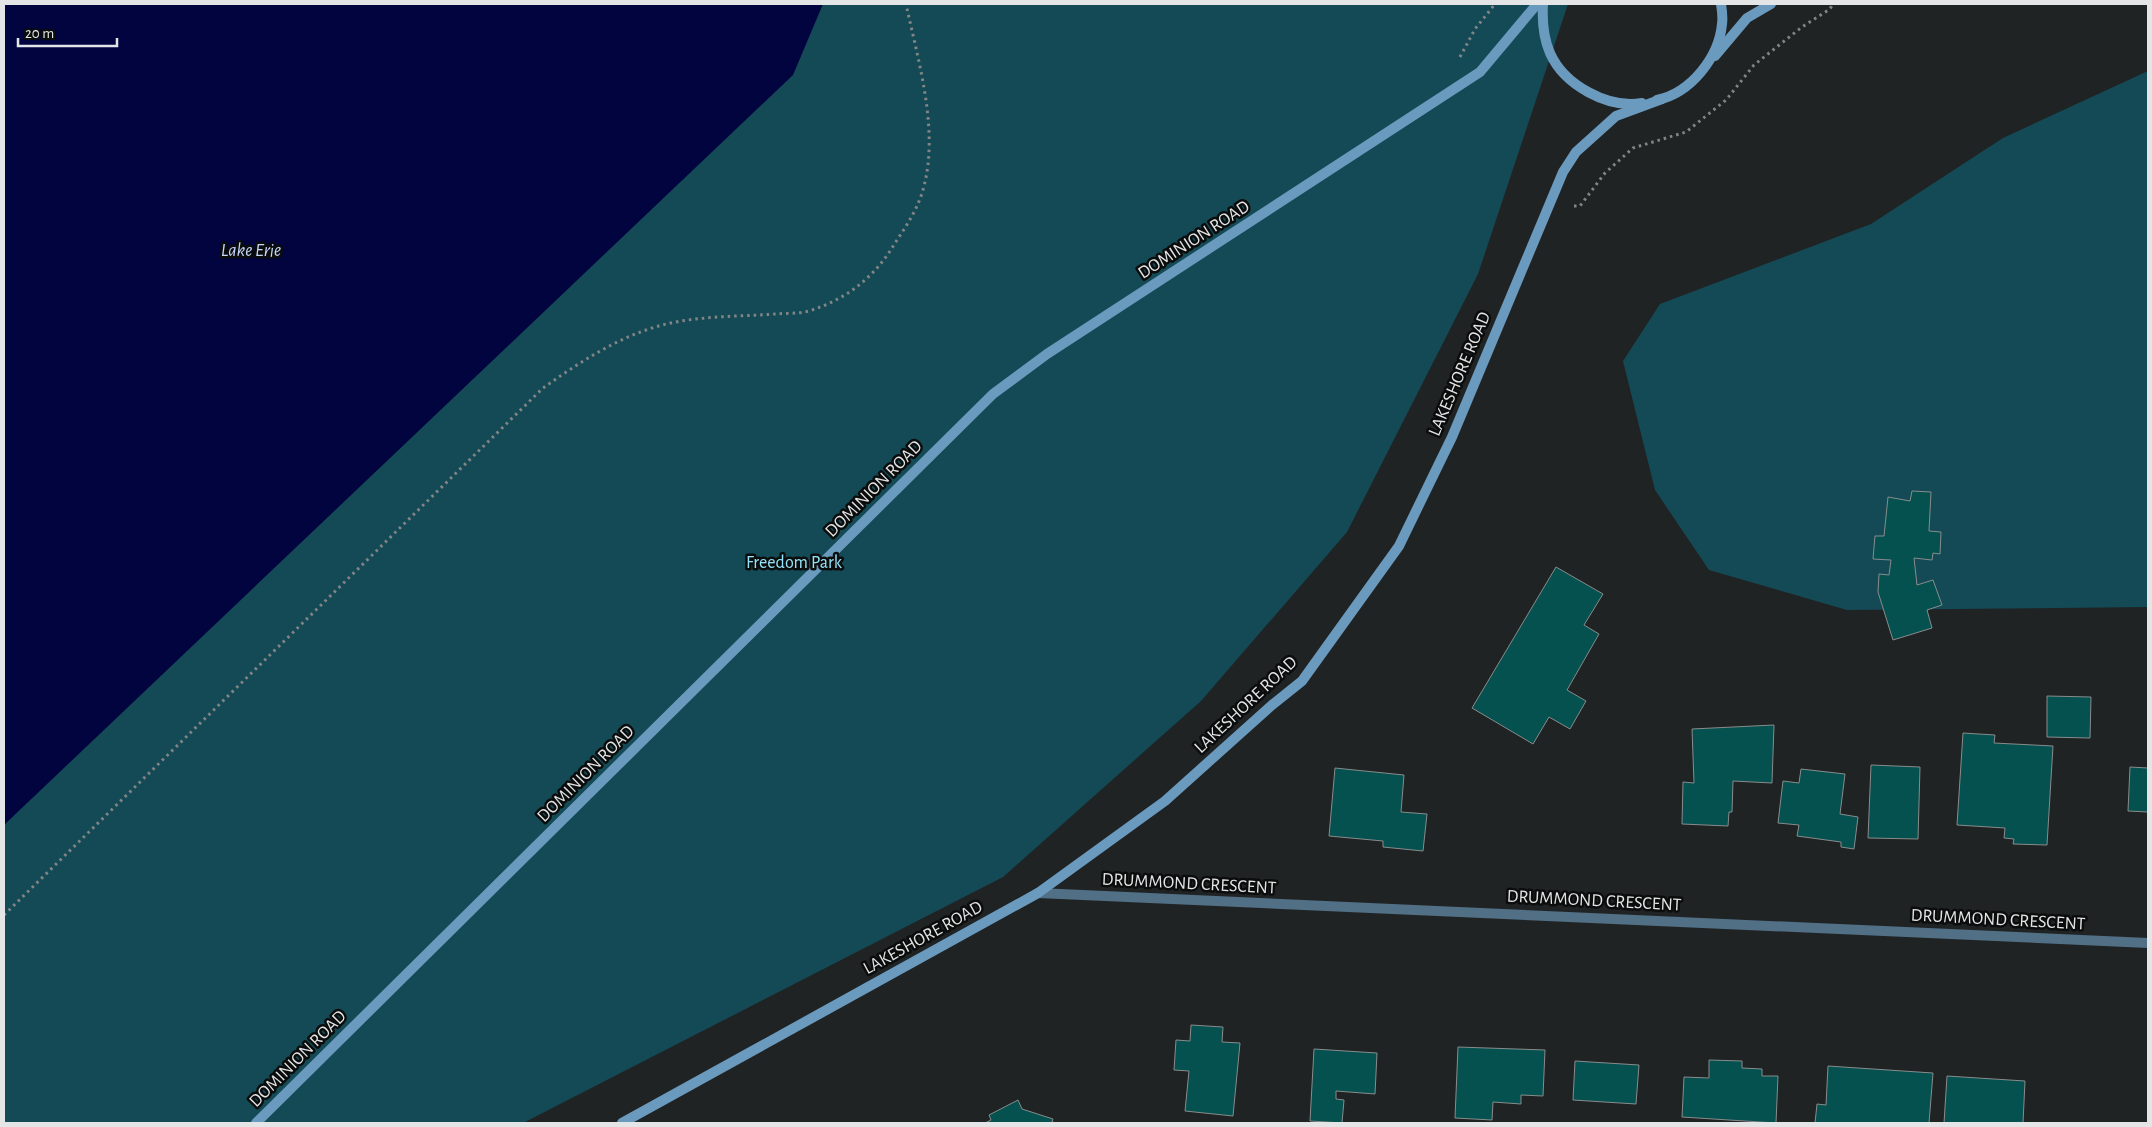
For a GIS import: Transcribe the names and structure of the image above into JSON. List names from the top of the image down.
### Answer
{
  "streets": {
    "main road": ["DOMINION ROAD", "LAKESHORE ROAD"],
    "street": ["DRUMMOND CRESCENT"]
  },
  "crossings": [
    ["LAKESHORE ROAD", "DRUMMOND CRESCENT"]
  ],
  "water": ["Lake Erie"],
  "parks": ["Freedom Park"],
  "scale_bar": "20 m"
}
